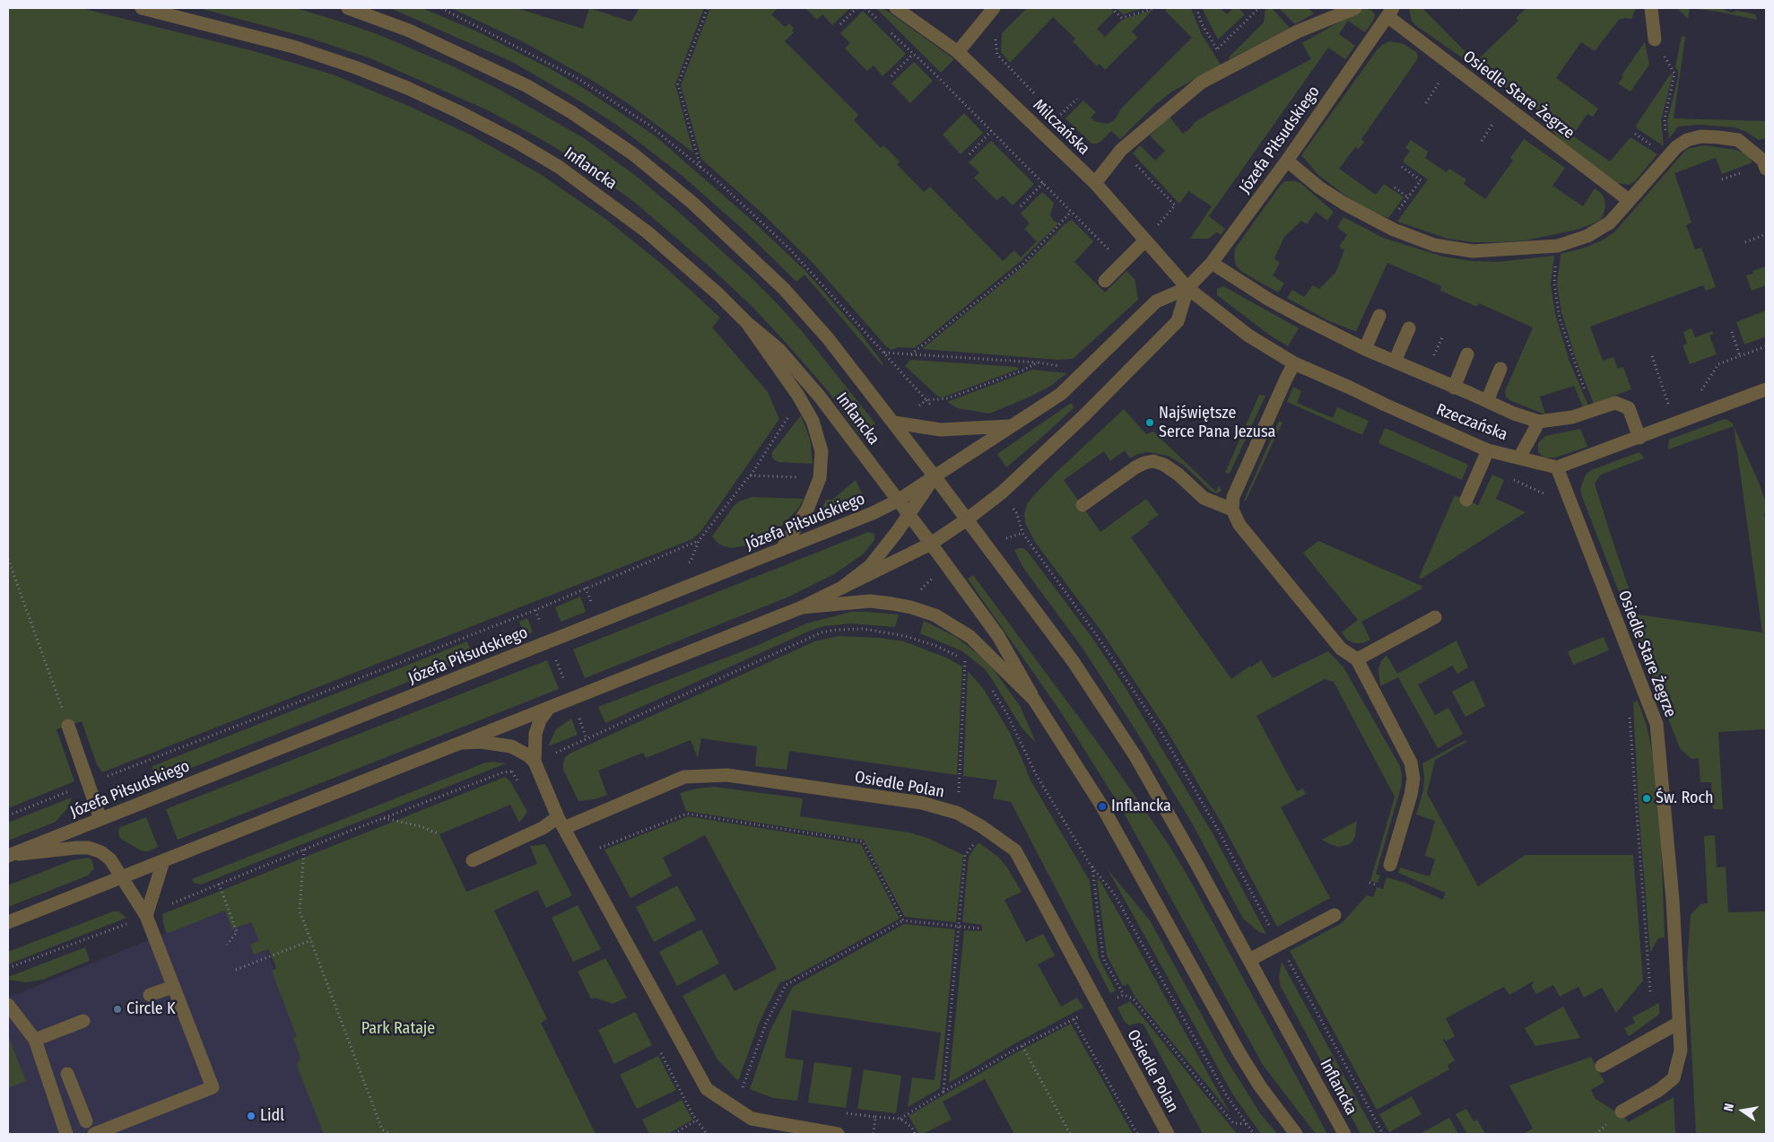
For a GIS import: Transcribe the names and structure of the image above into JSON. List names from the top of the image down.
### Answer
{
  "streets": {
    "street": [
      "Osiedle Stare Żegrze",
      "Milczańska",
      "Józefa Piłsudskiego",
      "Inflancka",
      "Rzeczańska",
      "Osiedle Polan"
    ]
  },
  "crossings": [
    ["Osiedle Stare Żegrze", "Józefa Piłsudskiego"],
    ["Osiedle Stare Żegrze", "Rzeczańska"],
    ["Milczańska", "Józefa Piłsudskiego"],
    ["Milczańska", "Rzeczańska"],
    ["Józefa Piłsudskiego", "Inflancka"],
    ["Józefa Piłsudskiego", "Rzeczańska"]
  ],
  "parks": ["Park Rataje"],
  "places": [
    "Najświętsze Serce Pana Jezusa",
    "Św. Roch",
    "Inflancka",
    "Circle K",
    "Lidl"
  ],
  "north": "left"
}
